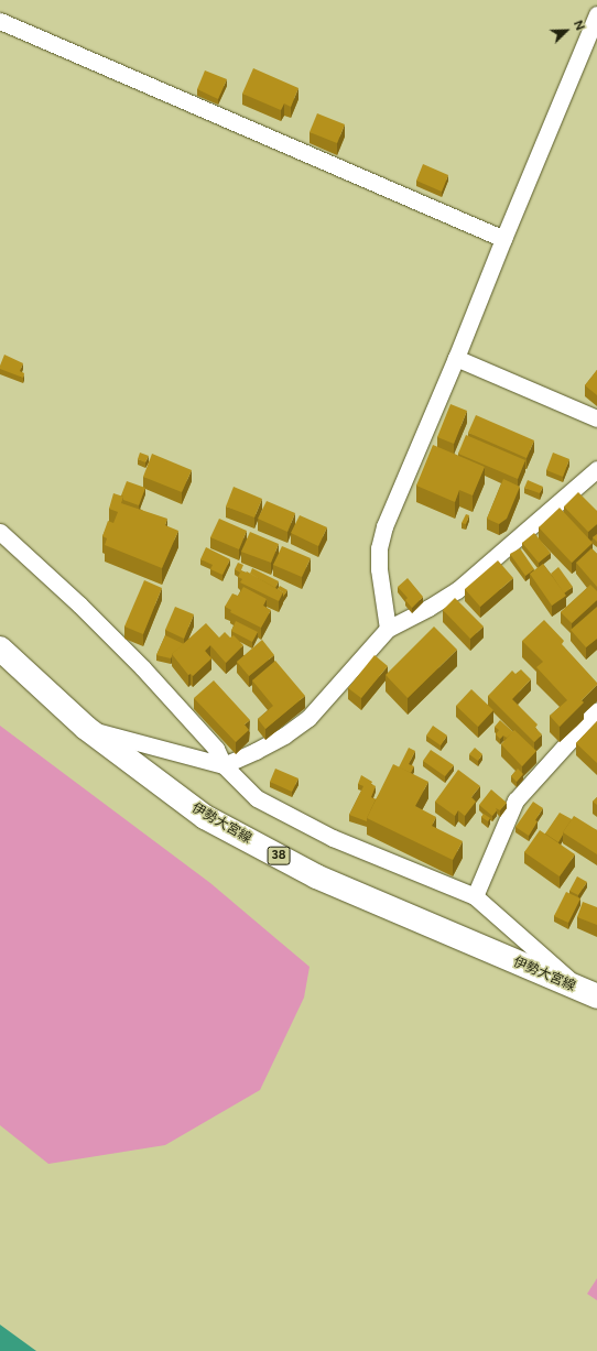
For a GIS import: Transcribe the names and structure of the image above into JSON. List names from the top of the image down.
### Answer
{
  "streets": {
    "main road": ["伊勢大宮線", "38"]
  },
  "north": "top right"
}
